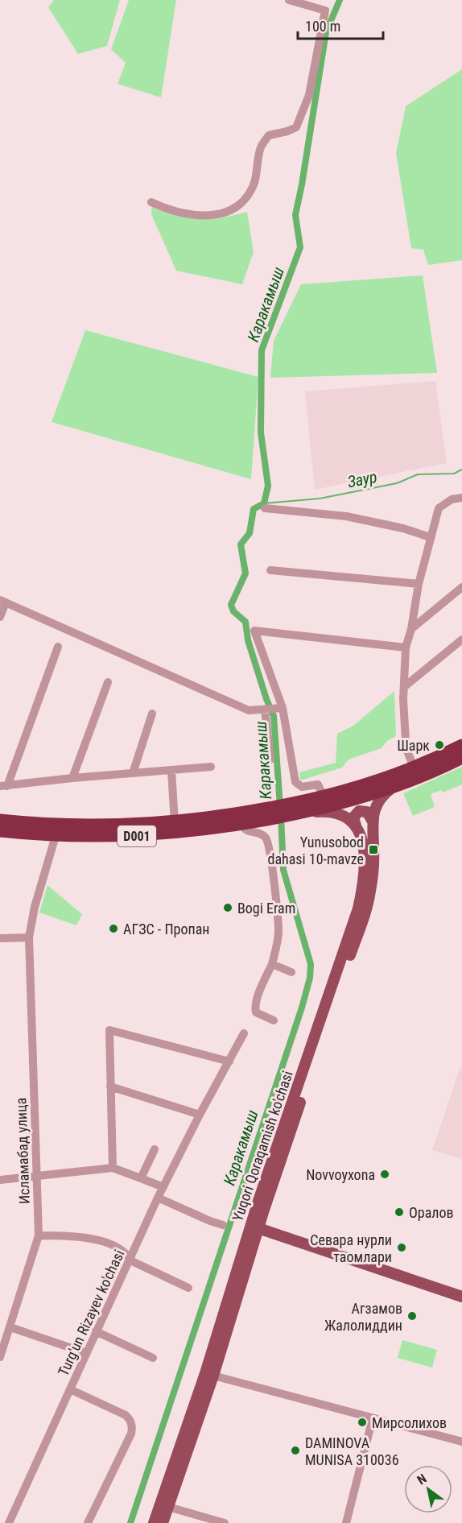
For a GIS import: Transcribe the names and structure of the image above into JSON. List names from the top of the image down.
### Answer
{
  "streets": {
    "highway": ["D001"],
    "main road": ["Yuqori Qoraqamish ko'chasi"],
    "street": ["Исламабад улица", "Turg'un Rizayev ko'chasi"]
  },
  "crossings": [
    ["D001", "Yuqori Qoraqamish ko'chasi"],
    ["D001", "Исламабад улица"]
  ],
  "water": ["Каракамыш", "Заур"],
  "places": {
    "other": [
      "Шарк",
      "Bogi Eram",
      "АГЗС - Пропан",
      "Novvoyxona",
      "Оралов",
      "Севара нурли таомлари",
      "Агзамов Жалолиддин",
      "Мирсолихов",
      "DAMINOVA MUNISA 310036"
    ],
    "transit": ["Yunusobod dahasi 10-mavze"]
  },
  "scale_bar": "100 m",
  "north": "top left"
}
